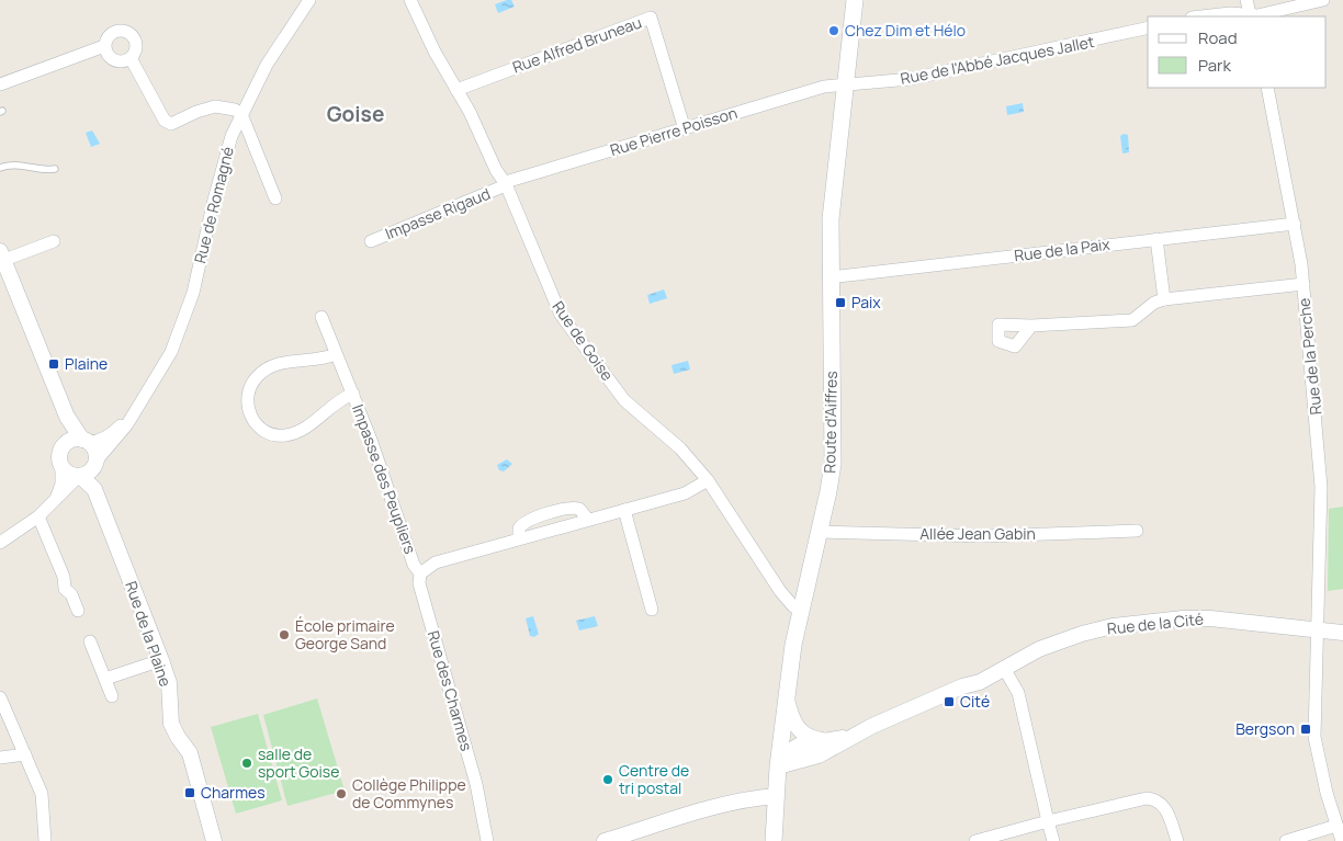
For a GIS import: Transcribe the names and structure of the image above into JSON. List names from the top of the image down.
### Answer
{
  "streets": {
    "main road": ["Route d'Aiffres"],
    "street": [
      "Rue Alfred Bruneau",
      "Rue de l'Abbé Jacques Jallet",
      "Rue Pierre Poisson",
      "Rue de Romagné",
      "Impasse Rigaud",
      "Rue de la Paix",
      "Rue de Goise",
      "Rue de la Perche",
      "Impasse des Peupliers",
      "Allée Jean Gabin",
      "Rue de la Cité",
      "Rue de la Plaine",
      "Rue des Charmes"
    ]
  },
  "crossings": [
    ["Rue Alfred Bruneau", "Rue Pierre Poisson"],
    ["Rue Alfred Bruneau", "Rue de Goise"],
    ["Rue de l'Abbé Jacques Jallet", "Rue Pierre Poisson"],
    ["Rue de l'Abbé Jacques Jallet", "Route d'Aiffres"],
    ["Rue Pierre Poisson", "Impasse Rigaud"],
    ["Rue Pierre Poisson", "Rue de Goise"],
    ["Rue Pierre Poisson", "Route d'Aiffres"],
    ["Rue de Romagné", "Rue de la Plaine"],
    ["Impasse Rigaud", "Rue de Goise"],
    ["Rue de la Paix", "Rue de la Perche"],
    ["Rue de la Paix", "Route d'Aiffres"],
    ["Rue de Goise", "Route d'Aiffres"],
    ["Rue de Goise", "Impasse des Peupliers"],
    ["Rue de la Perche", "Rue de la Cité"],
    ["Route d'Aiffres", "Allée Jean Gabin"],
    ["Route d'Aiffres", "Rue de la Cité"],
    ["Impasse des Peupliers", "Rue des Charmes"]
  ],
  "districts": ["Goise"],
  "places": {
    "other": [
      "Chez Dim et Hélo",
      "École primaire George Sand",
      "salle de sport Goise",
      "Centre de tri postal",
      "Collège Philippe de Commynes"
    ],
    "transit": [
      "Paix",
      "Plaine",
      "Cité",
      "Bergson",
      "Charmes"
    ]
  },
  "legend": ["Road", "Park"]
}
